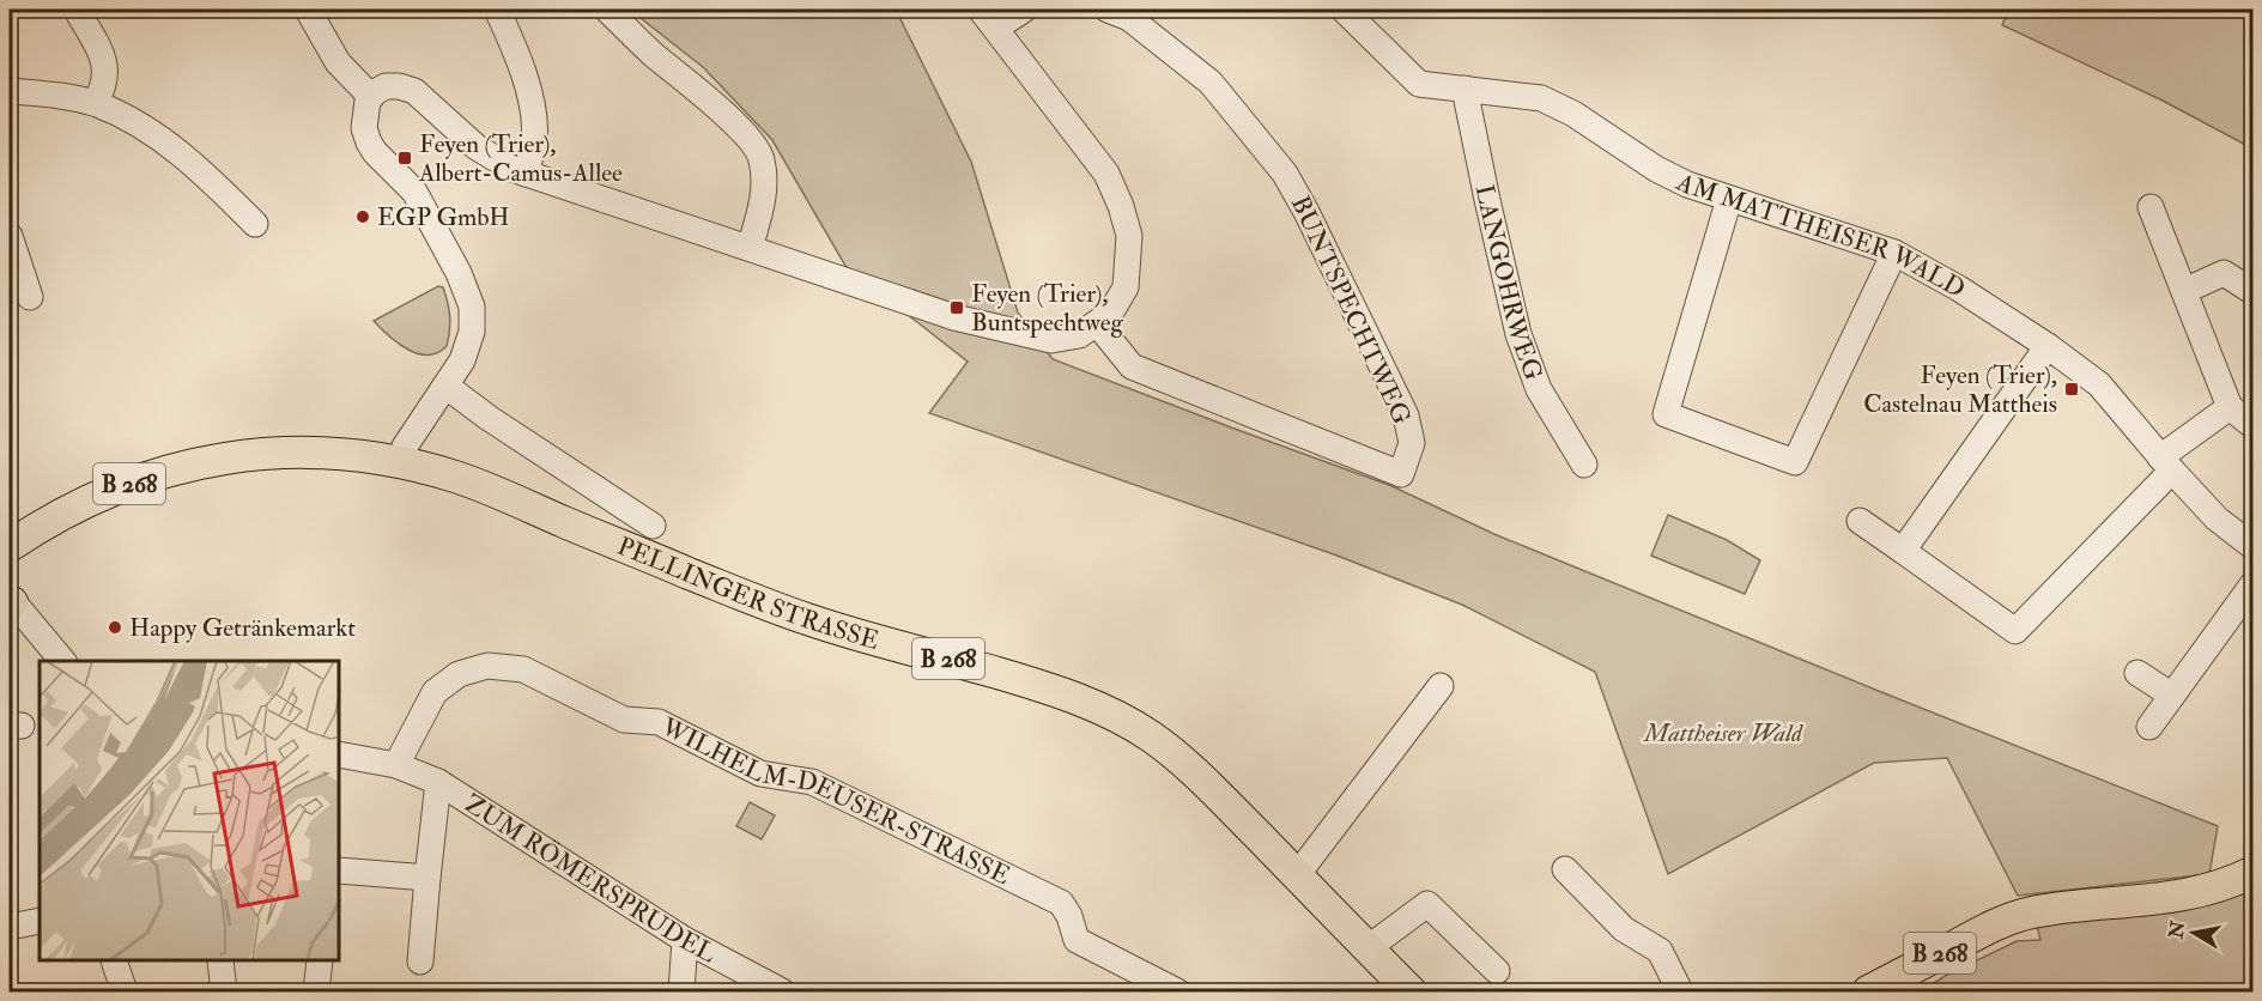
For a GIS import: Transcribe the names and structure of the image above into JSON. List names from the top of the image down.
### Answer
{
  "streets": {
    "main road": ["B 268", "PELLINGER STRASSE"],
    "street": [
      "AM MATTHEISER WALD",
      "LANGOHRWEG",
      "BUNTSPECHTWEG",
      "WILHELM-DEUSER-STRASSE",
      "ZUM RÖMERSPRUDEL"
    ]
  },
  "crossings": [
    ["AM MATTHEISER WALD", "LANGOHRWEG"],
    ["B 268", "PELLINGER STRASSE"],
    ["WILHELM-DEUSER-STRASSE", "ZUM RÖMERSPRUDEL"]
  ],
  "parks": ["Mattheiser Wald"],
  "places": {
    "transit": ["Feyen (Trier), Albert-Camus-Allee", "Feyen (Trier), Buntspechtweg", "Feyen (Trier), Castelnau Mattheis"],
    "other": ["EGP GmbH", "Happy Getränkemarkt"]
  },
  "north": "left"
}
